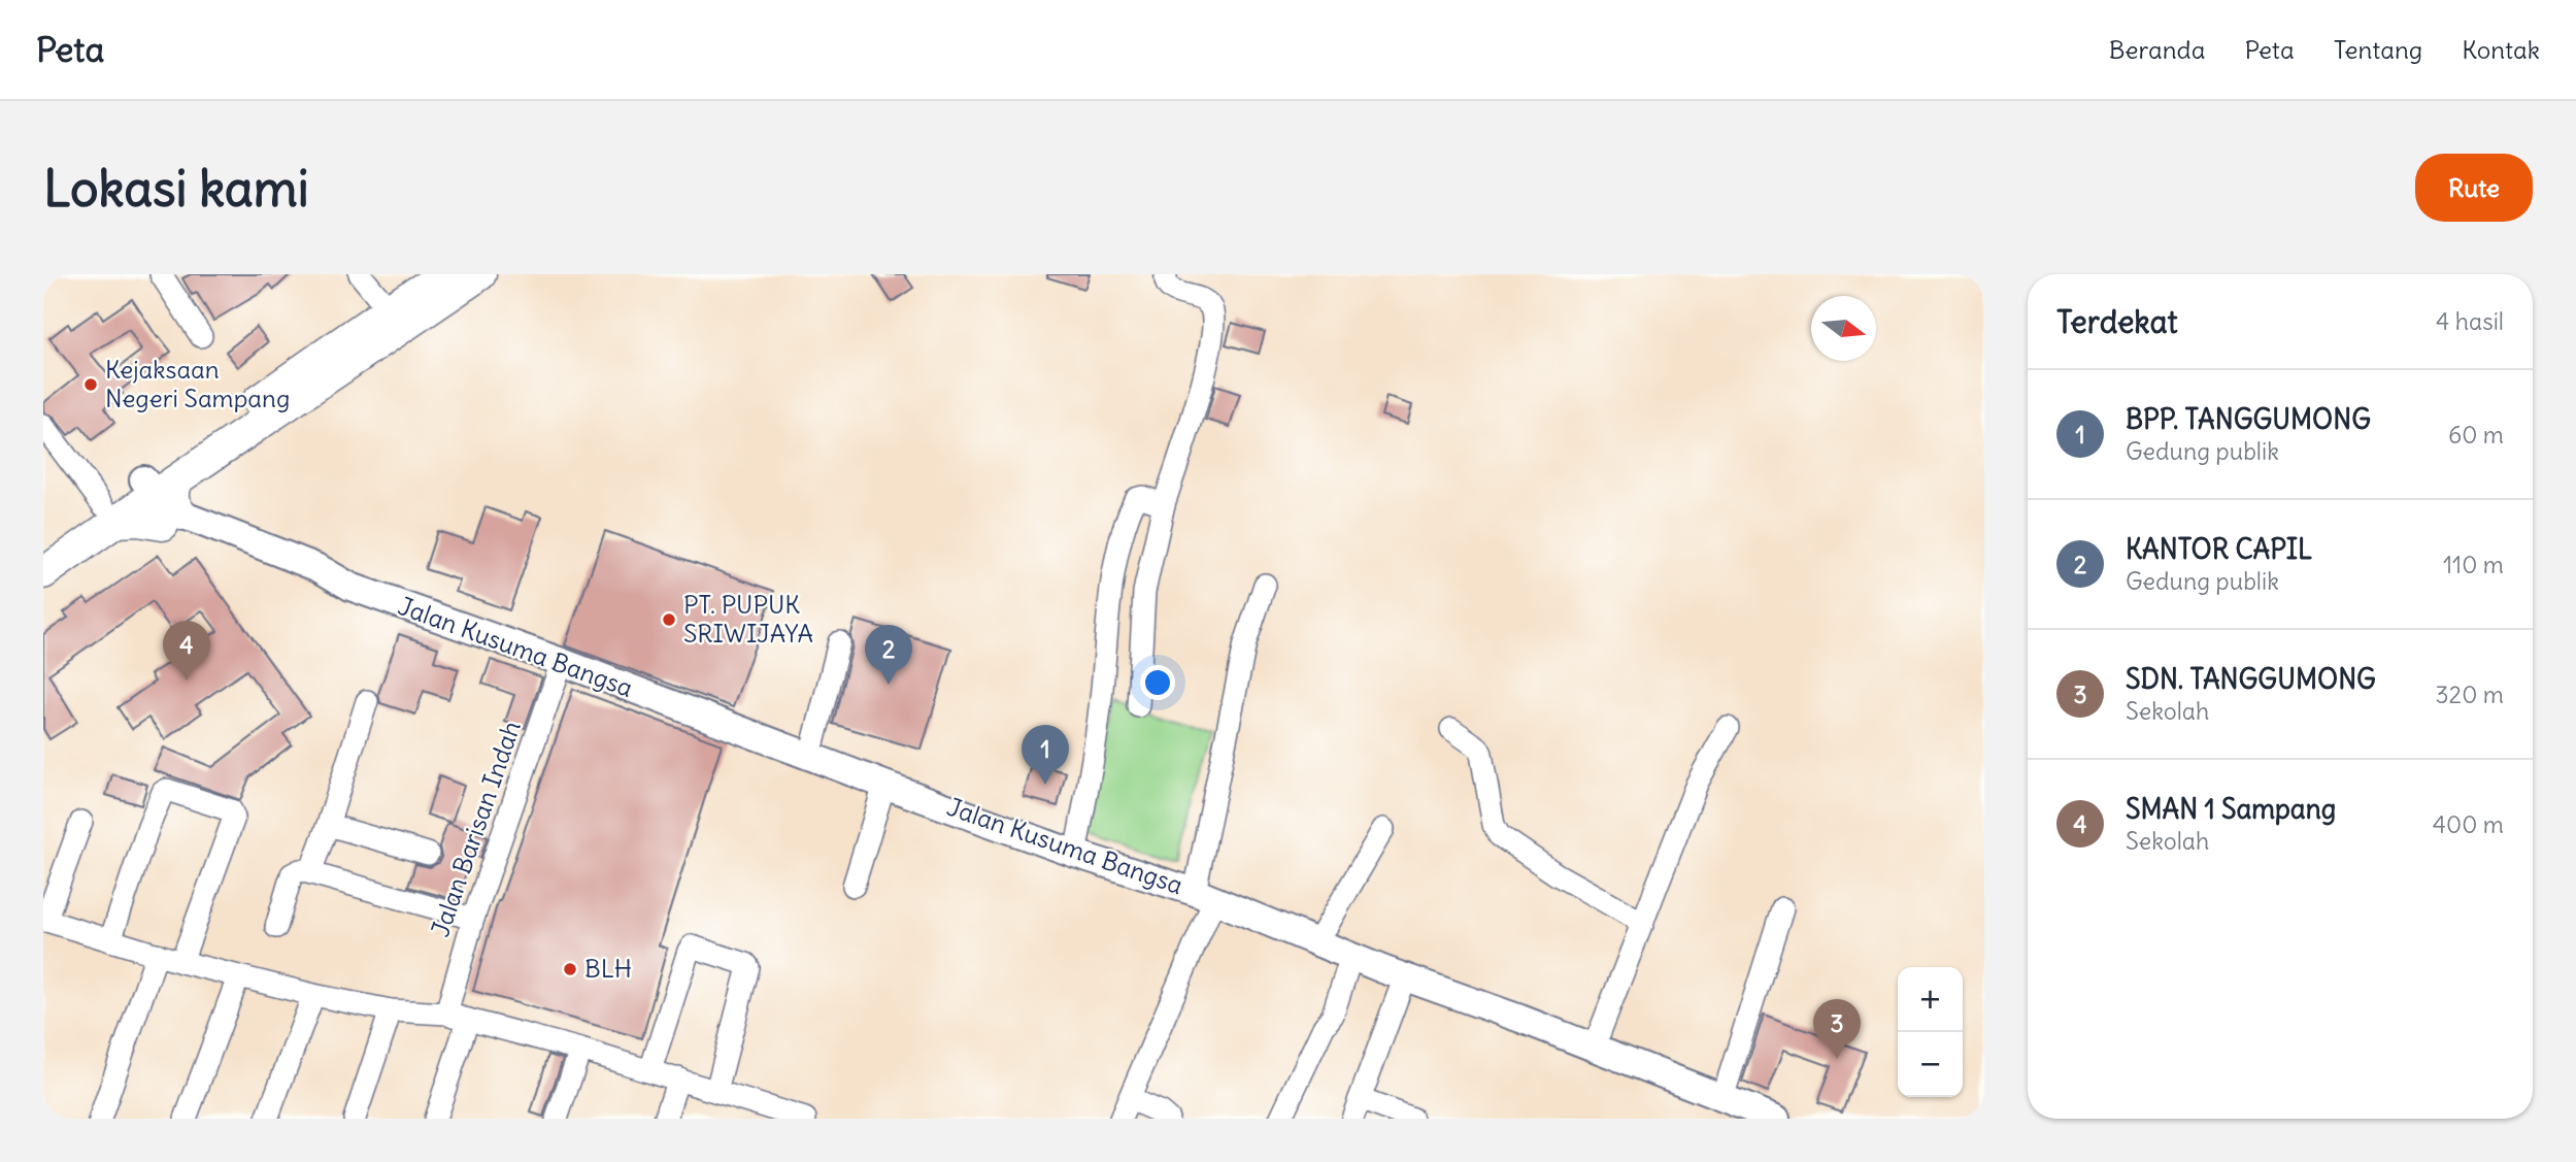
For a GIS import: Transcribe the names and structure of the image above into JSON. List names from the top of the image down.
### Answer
{
  "streets": {
    "main road": ["Jalan Kusuma Bangsa"],
    "street": ["Jalan Barisan Indah"]
  },
  "crossings": [
    ["Jalan Kusuma Bangsa", "Jalan Barisan Indah"]
  ],
  "places": ["Kejaksaan Negeri Sampang", "PT. PUPUK SRIWIJAYA", "BLH"],
  "north": "right",
  "page": {
    "header": "Peta",
    "nav": [
      "Beranda",
      "Peta",
      "Tentang",
      "Kontak"
    ],
    "buttons": "Rute",
    "title": "Lokasi kami",
    "heading": ["Terdekat", "4 hasil"],
    "list": [
      {
        "mark": "1",
        "name": "BPP. TANGGUMONG",
        "note": "Gedung publik",
        "value": "60 m"
      },
      {
        "mark": "2",
        "name": "KANTOR CAPIL",
        "note": "Gedung publik",
        "value": "110 m"
      },
      {
        "mark": "3",
        "name": "SDN. TANGGUMONG",
        "note": "Sekolah",
        "value": "320 m"
      },
      {
        "mark": "4",
        "name": "SMAN 1 Sampang",
        "note": "Sekolah",
        "value": "400 m"
      }
    ],
    "pins": [
      "4",
      "2",
      "1",
      "3"
    ],
    "map_buttons": ["+", "−"]
  }
}
